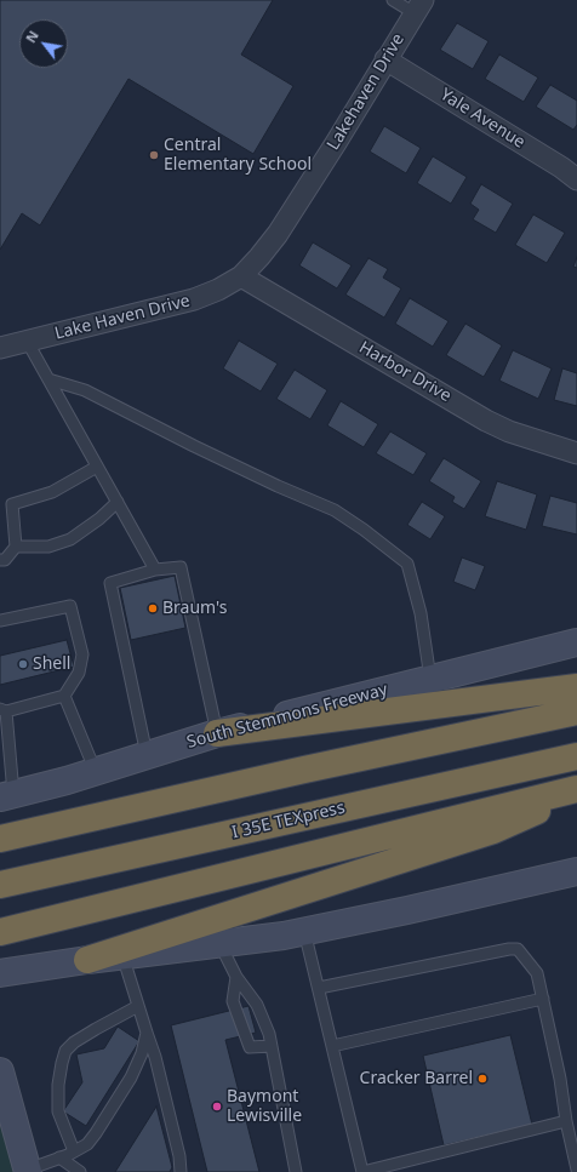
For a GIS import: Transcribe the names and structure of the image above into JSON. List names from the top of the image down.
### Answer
{
  "streets": {
    "highway": ["I 35E TEXpress"],
    "main road": ["South Stemmons Freeway"],
    "street": [
      "Lakehaven Drive",
      "Yale Avenue",
      "Lake Haven Drive",
      "Harbor Drive"
    ]
  },
  "crossings": [
    ["Lakehaven Drive", "Yale Avenue"],
    ["Lakehaven Drive", "Lake Haven Drive"],
    ["Lakehaven Drive", "Harbor Drive"],
    ["Lake Haven Drive", "Harbor Drive"]
  ],
  "places": [
    "Central Elementary School",
    "Braum's",
    "Shell",
    "Cracker Barrel",
    "Baymont Lewisville"
  ],
  "north": "top left"
}
